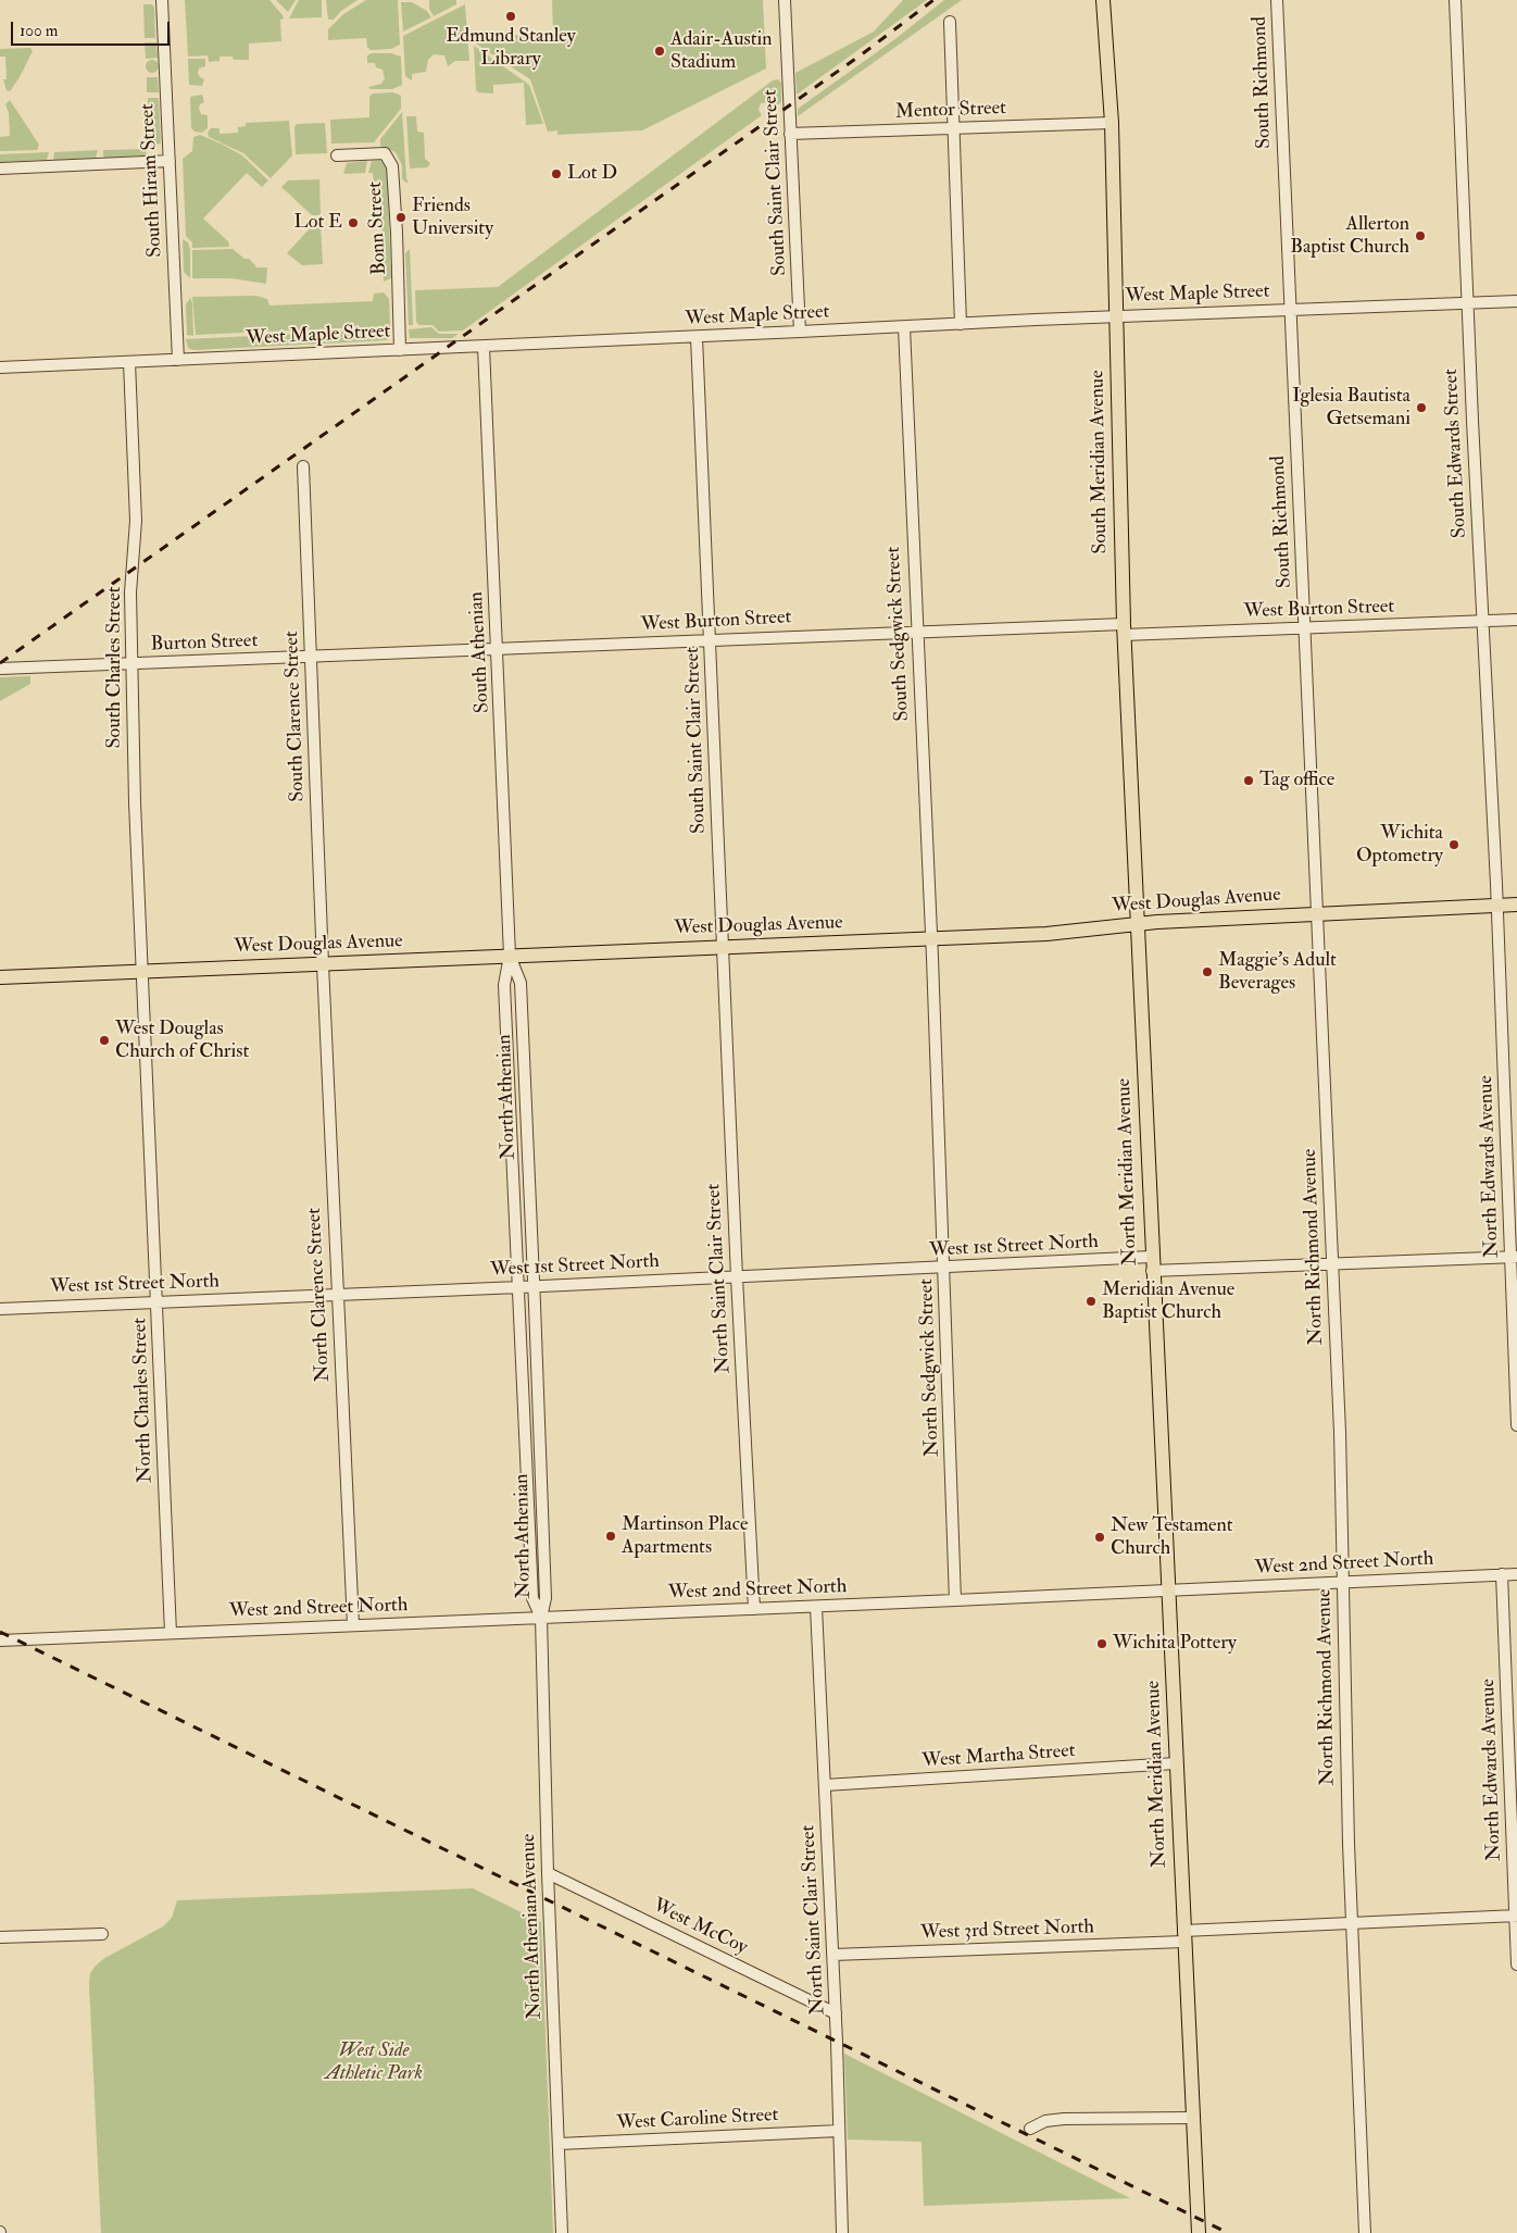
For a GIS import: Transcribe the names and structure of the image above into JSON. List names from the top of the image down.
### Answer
{
  "streets": {
    "main road": ["South Meridian Avenue", "West Douglas Avenue", "North Meridian Avenue"],
    "street": [
      "South Richmond",
      "Mentor Street",
      "South Hiram Street",
      "South Saint Clair Street",
      "Bonn Street",
      "West Maple Street",
      "South Edwards Street",
      "West Burton Street",
      "South Sedgwick Street",
      "Burton Street",
      "South Athenian",
      "South Charles Street",
      "South Clarence Street",
      "North Athenian",
      "North Edwards Avenue",
      "West 1st Street North",
      "North Richmond Avenue",
      "North Saint Clair Street",
      "North Clarence Street",
      "North Sedgwick Street",
      "North Charles Street",
      "West 2nd Street North",
      "West Martha Street",
      "North Athenian Avenue",
      "West McCoy",
      "West 3rd Street North",
      "West Caroline Street"
    ]
  },
  "crossings": [
    ["South Richmond", "West Maple Street"],
    ["South Richmond", "West Burton Street"],
    ["South Richmond", "West Douglas Avenue"],
    ["South Richmond", "North Richmond Avenue"],
    ["Mentor Street", "South Saint Clair Street"],
    ["Mentor Street", "South Meridian Avenue"],
    ["South Hiram Street", "West Maple Street"],
    ["South Saint Clair Street", "West Maple Street"],
    ["South Saint Clair Street", "West Burton Street"],
    ["South Saint Clair Street", "West Douglas Avenue"],
    ["South Saint Clair Street", "North Saint Clair Street"],
    ["Bonn Street", "West Maple Street"],
    ["West Maple Street", "South Edwards Street"],
    ["West Maple Street", "South Meridian Avenue"],
    ["West Maple Street", "South Sedgwick Street"],
    ["West Maple Street", "South Athenian"],
    ["West Maple Street", "South Charles Street"],
    ["South Edwards Street", "West Burton Street"],
    ["South Edwards Street", "West Douglas Avenue"],
    ["South Edwards Street", "North Edwards Avenue"],
    ["South Meridian Avenue", "West Burton Street"],
    ["South Meridian Avenue", "West Douglas Avenue"],
    ["South Meridian Avenue", "North Meridian Avenue"],
    ["West Burton Street", "South Sedgwick Street"],
    ["West Burton Street", "Burton Street"],
    ["West Burton Street", "South Athenian"],
    ["West Burton Street", "South Clarence Street"],
    ["South Sedgwick Street", "West Douglas Avenue"],
    ["South Sedgwick Street", "North Sedgwick Street"],
    ["Burton Street", "South Charles Street"],
    ["Burton Street", "South Clarence Street"],
    ["South Athenian", "West Douglas Avenue"],
    ["South Athenian", "North Athenian"],
    ["South Charles Street", "West Douglas Avenue"],
    ["South Charles Street", "North Charles Street"],
    ["South Clarence Street", "West Douglas Avenue"],
    ["South Clarence Street", "North Clarence Street"],
    ["West Douglas Avenue", "North Athenian"],
    ["West Douglas Avenue", "North Edwards Avenue"],
    ["West Douglas Avenue", "North Meridian Avenue"],
    ["West Douglas Avenue", "North Richmond Avenue"],
    ["West Douglas Avenue", "North Saint Clair Street"],
    ["West Douglas Avenue", "North Clarence Street"],
    ["West Douglas Avenue", "North Sedgwick Street"],
    ["West Douglas Avenue", "North Charles Street"],
    ["North Athenian", "West 1st Street North"],
    ["North Athenian", "West 2nd Street North"],
    ["North Athenian", "North Athenian Avenue"],
    ["North Edwards Avenue", "West 1st Street North"],
    ["North Edwards Avenue", "West 2nd Street North"],
    ["North Edwards Avenue", "West 3rd Street North"],
    ["North Meridian Avenue", "West 1st Street North"],
    ["North Meridian Avenue", "West 2nd Street North"],
    ["North Meridian Avenue", "West Martha Street"],
    ["North Meridian Avenue", "West 3rd Street North"],
    ["West 1st Street North", "North Richmond Avenue"],
    ["West 1st Street North", "North Saint Clair Street"],
    ["West 1st Street North", "North Clarence Street"],
    ["West 1st Street North", "North Sedgwick Street"],
    ["West 1st Street North", "North Charles Street"],
    ["North Richmond Avenue", "West 2nd Street North"],
    ["North Richmond Avenue", "West 3rd Street North"],
    ["North Saint Clair Street", "West 2nd Street North"],
    ["North Saint Clair Street", "West Martha Street"],
    ["North Saint Clair Street", "West McCoy"],
    ["North Saint Clair Street", "West 3rd Street North"],
    ["North Saint Clair Street", "West Caroline Street"],
    ["North Clarence Street", "West 2nd Street North"],
    ["North Sedgwick Street", "West 2nd Street North"],
    ["North Charles Street", "West 2nd Street North"],
    ["West 2nd Street North", "North Athenian Avenue"],
    ["North Athenian Avenue", "West McCoy"],
    ["North Athenian Avenue", "West Caroline Street"]
  ],
  "parks": ["West Side Athletic Park"],
  "places": [
    "Edmund Stanley Library",
    "Adair-Austin Stadium",
    "Lot D",
    "Friends University",
    "Lot E",
    "Allerton Baptist Church",
    "Iglesia Bautista Getsemani",
    "Tag office",
    "Wichita Optometry",
    "Maggie's Adult Beverages",
    "West Douglas Church of Christ",
    "Meridian Avenue Baptist Church",
    "Martinson Place Apartments",
    "New Testament Church",
    "Wichita Pottery"
  ],
  "scale_bar": "100 m"
}
